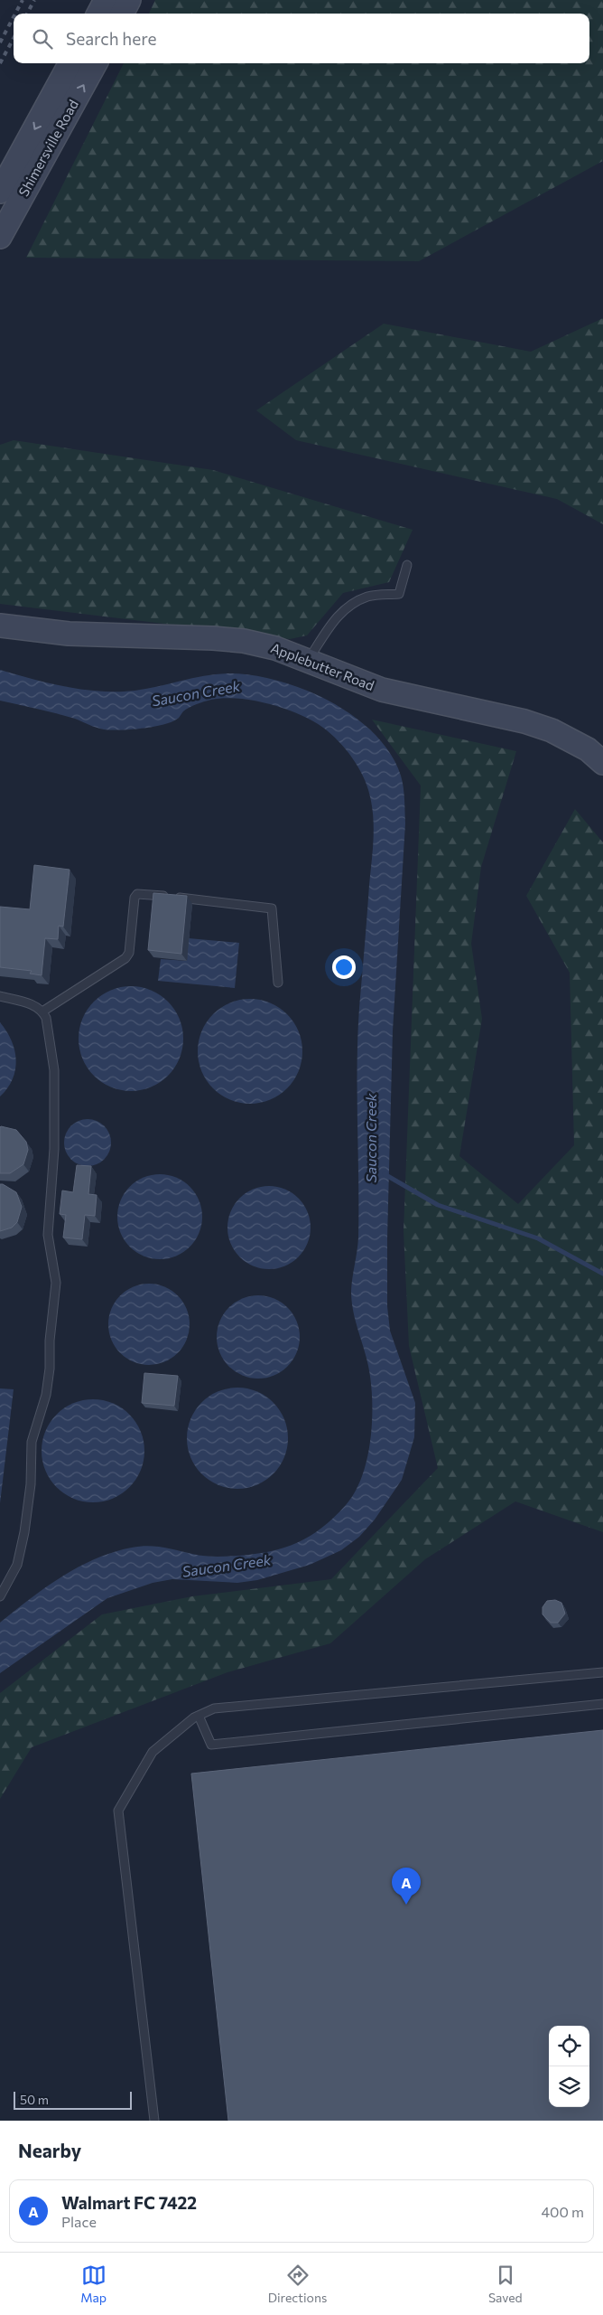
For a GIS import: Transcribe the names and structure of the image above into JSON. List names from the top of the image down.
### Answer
{
  "streets": {
    "street": ["Shimersville Road", "Applebutter Road"]
  },
  "water": ["Saucon Creek"],
  "scale_bar": "50 m",
  "page": {
    "search": "Search here",
    "pins": "A",
    "scale": "50 m",
    "heading": "Nearby",
    "list": [
      {
        "mark": "A",
        "name": "Walmart FC 7422",
        "note": "Place",
        "value": "400 m"
      }
    ],
    "nav": ["Map", "Directions", "Saved"]
  }
}
